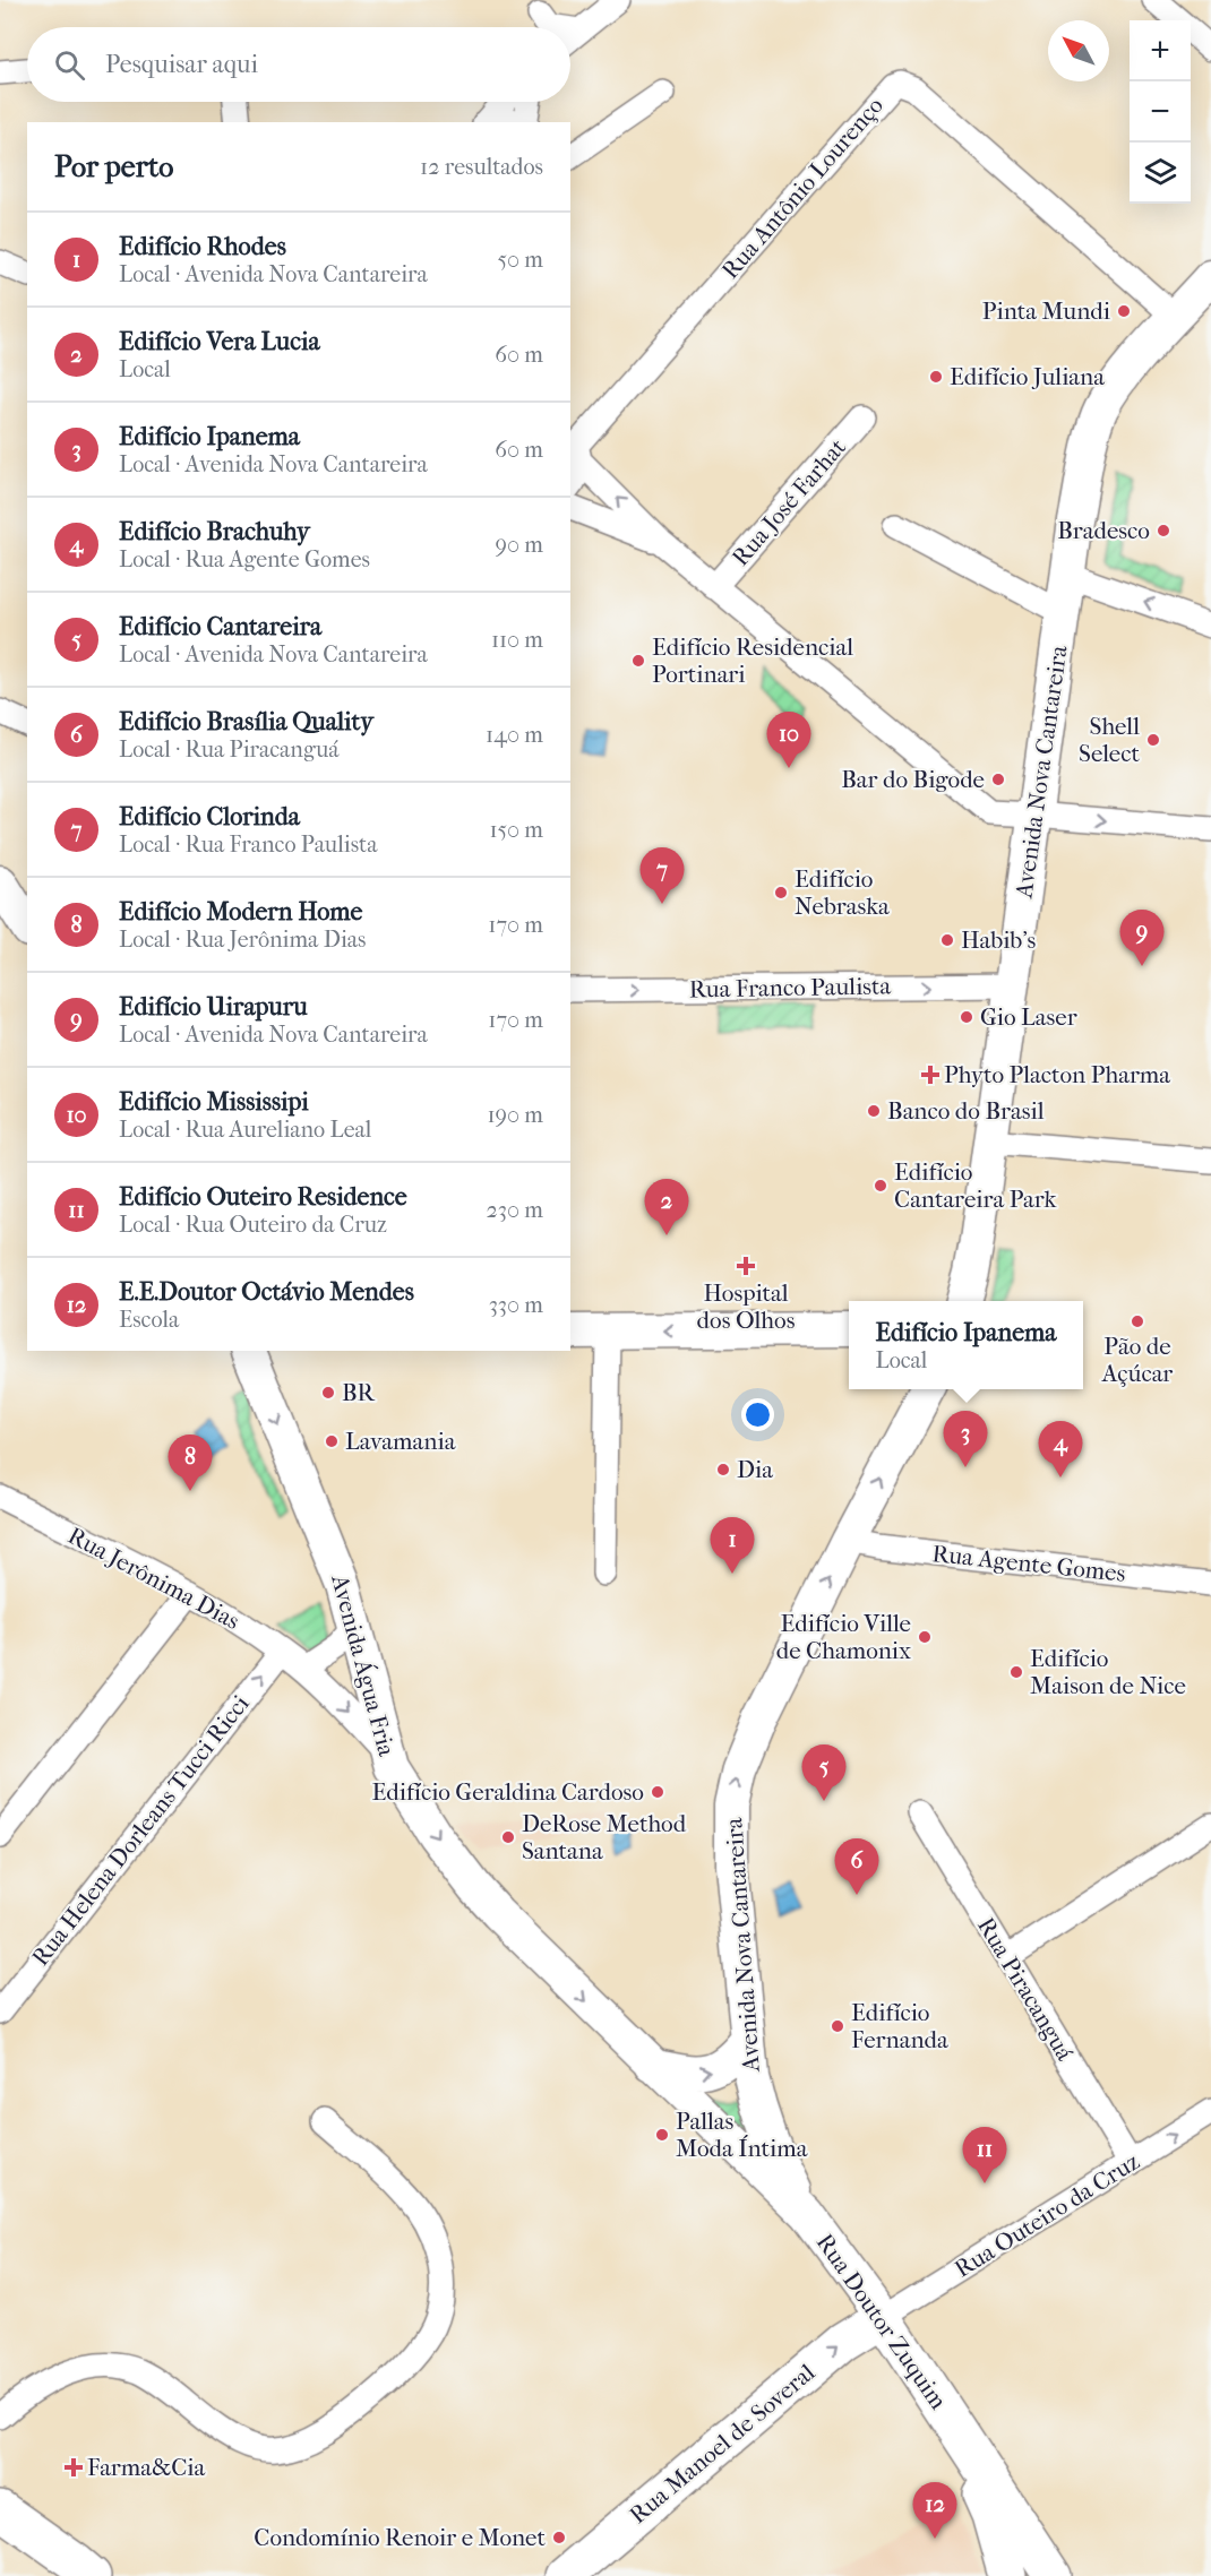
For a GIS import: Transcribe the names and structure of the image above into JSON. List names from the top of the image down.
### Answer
{
  "streets": {
    "main road": [
      "Avenida Nova Cantareira",
      "Avenida Água Fria",
      "Rua Doutor Zuquim",
      "Rua Manoel de Soveral"
    ],
    "street": [
      "Rua Antônio Lourenço",
      "Rua José Farhat",
      "Rua Franco Paulista",
      "Rua Agente Gomes",
      "Rua Jerônima Dias",
      "Rua Helena Dorleans Tucci Ricci",
      "Rua Piracanguá",
      "Rua Outeiro da Cruz"
    ]
  },
  "crossings": [
    ["Rua Antônio Lourenço", "Avenida Nova Cantareira"],
    ["Avenida Nova Cantareira", "Rua Franco Paulista"],
    ["Avenida Nova Cantareira", "Rua Agente Gomes"],
    ["Avenida Nova Cantareira", "Rua Doutor Zuquim"],
    ["Rua Jerônima Dias", "Avenida Água Fria"],
    ["Rua Jerônima Dias", "Rua Helena Dorleans Tucci Ricci"],
    ["Avenida Água Fria", "Rua Doutor Zuquim"],
    ["Rua Piracanguá", "Rua Outeiro da Cruz"],
    ["Rua Outeiro da Cruz", "Rua Doutor Zuquim"],
    ["Rua Outeiro da Cruz", "Rua Manoel de Soveral"],
    ["Rua Doutor Zuquim", "Rua Manoel de Soveral"]
  ],
  "one_way": ["Rua Franco Paulista", "Avenida Água Fria", "Rua Manoel de Soveral"],
  "places": {
    "other": [
      "Pinta Mundi",
      "Edifício Juliana",
      "Bradesco",
      "Edifício Residencial Portinari",
      "Shell Select",
      "Bar do Bigode",
      "Edifício Nebraska",
      "Habib's",
      "Gio Laser",
      "Banco do Brasil",
      "Edifício Cantareira Park",
      "Pão de Açúcar",
      "BR",
      "Lavamania",
      "Dia",
      "Edifício Ville de Chamonix",
      "Edifício Maison de Nice",
      "Edifício Geraldina Cardoso",
      "DeRose Method Santana",
      "Edifício Fernanda",
      "Pallas Moda Íntima",
      "Condomínio Renoir e Monet"
    ],
    "health": ["Phyto Placton Pharma", "Hospital dos Olhos", "Farma&Cia"]
  },
  "north": "top left",
  "page": {
    "map_buttons": ["+", "−"],
    "search": "Pesquisar aqui",
    "heading": ["Por perto", "12 resultados"],
    "list": [
      {
        "mark": "1",
        "name": "Edifício Rhodes",
        "note": "Local · Avenida Nova Cantareira",
        "value": "50 m"
      },
      {
        "mark": "2",
        "name": "Edifício Vera Lucia",
        "note": "Local",
        "value": "60 m"
      },
      {
        "mark": "3",
        "name": "Edifício Ipanema",
        "note": "Local · Avenida Nova Cantareira",
        "value": "60 m"
      },
      {
        "mark": "4",
        "name": "Edifício Brachuhy",
        "note": "Local · Rua Agente Gomes",
        "value": "90 m"
      },
      {
        "mark": "5",
        "name": "Edifício Cantareira",
        "note": "Local · Avenida Nova Cantareira",
        "value": "110 m"
      },
      {
        "mark": "6",
        "name": "Edifício Brasília Quality",
        "note": "Local · Rua Piracanguá",
        "value": "140 m"
      },
      {
        "mark": "7",
        "name": "Edifício Clorinda",
        "note": "Local · Rua Franco Paulista",
        "value": "150 m"
      },
      {
        "mark": "8",
        "name": "Edifício Modern Home",
        "note": "Local · Rua Jerônima Dias",
        "value": "170 m"
      },
      {
        "mark": "9",
        "name": "Edifício Uirapuru",
        "note": "Local · Avenida Nova Cantareira",
        "value": "170 m"
      },
      {
        "mark": "10",
        "name": "Edifício Mississipi",
        "note": "Local · Rua Aureliano Leal",
        "value": "190 m"
      },
      {
        "mark": "11",
        "name": "Edifício Outeiro Residence",
        "note": "Local · Rua Outeiro da Cruz",
        "value": "230 m"
      },
      {
        "mark": "12",
        "name": "E.E.Doutor Octávio Mendes",
        "note": "Escola",
        "value": "330 m"
      }
    ],
    "pins": [
      "10",
      "7",
      "9",
      "2",
      "3",
      "4",
      "8",
      "1",
      "5",
      "6",
      "11",
      "12"
    ],
    "popup": ["Edifício Ipanema", "Local"]
  }
}
